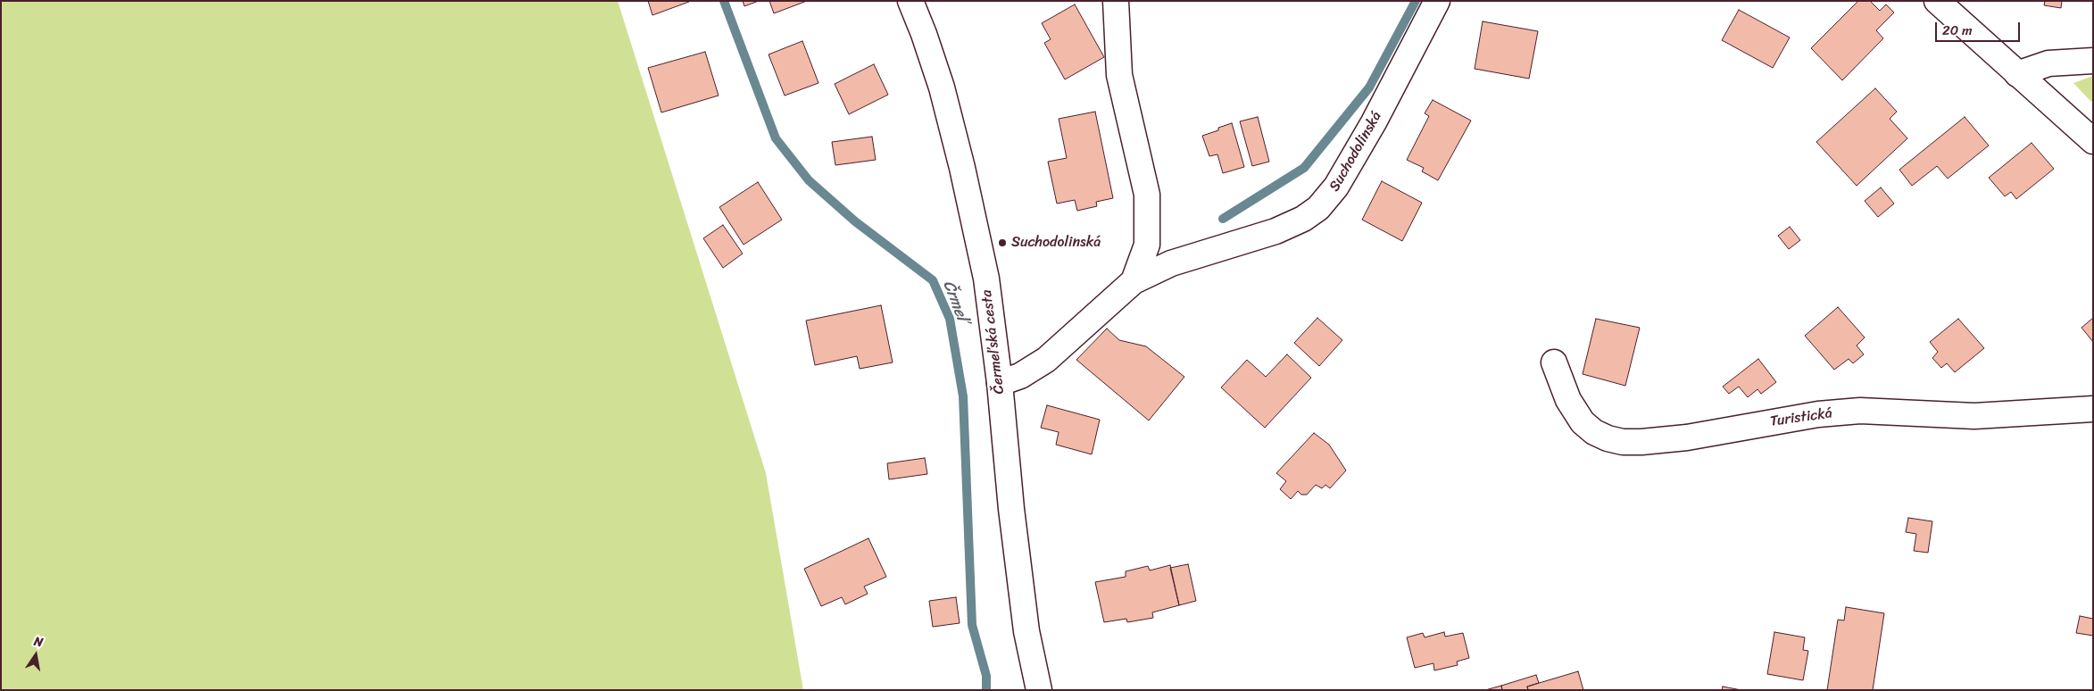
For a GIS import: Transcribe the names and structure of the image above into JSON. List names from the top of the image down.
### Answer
{
  "streets": {
    "street": ["Suchodolinská", "Čermeľská cesta", "Turistická"]
  },
  "crossings": [
    ["Suchodolinská", "Čermeľská cesta"]
  ],
  "water": ["Črmeľ"],
  "places": ["Suchodolinská"],
  "scale_bar": "20 m",
  "north": "top"
}
